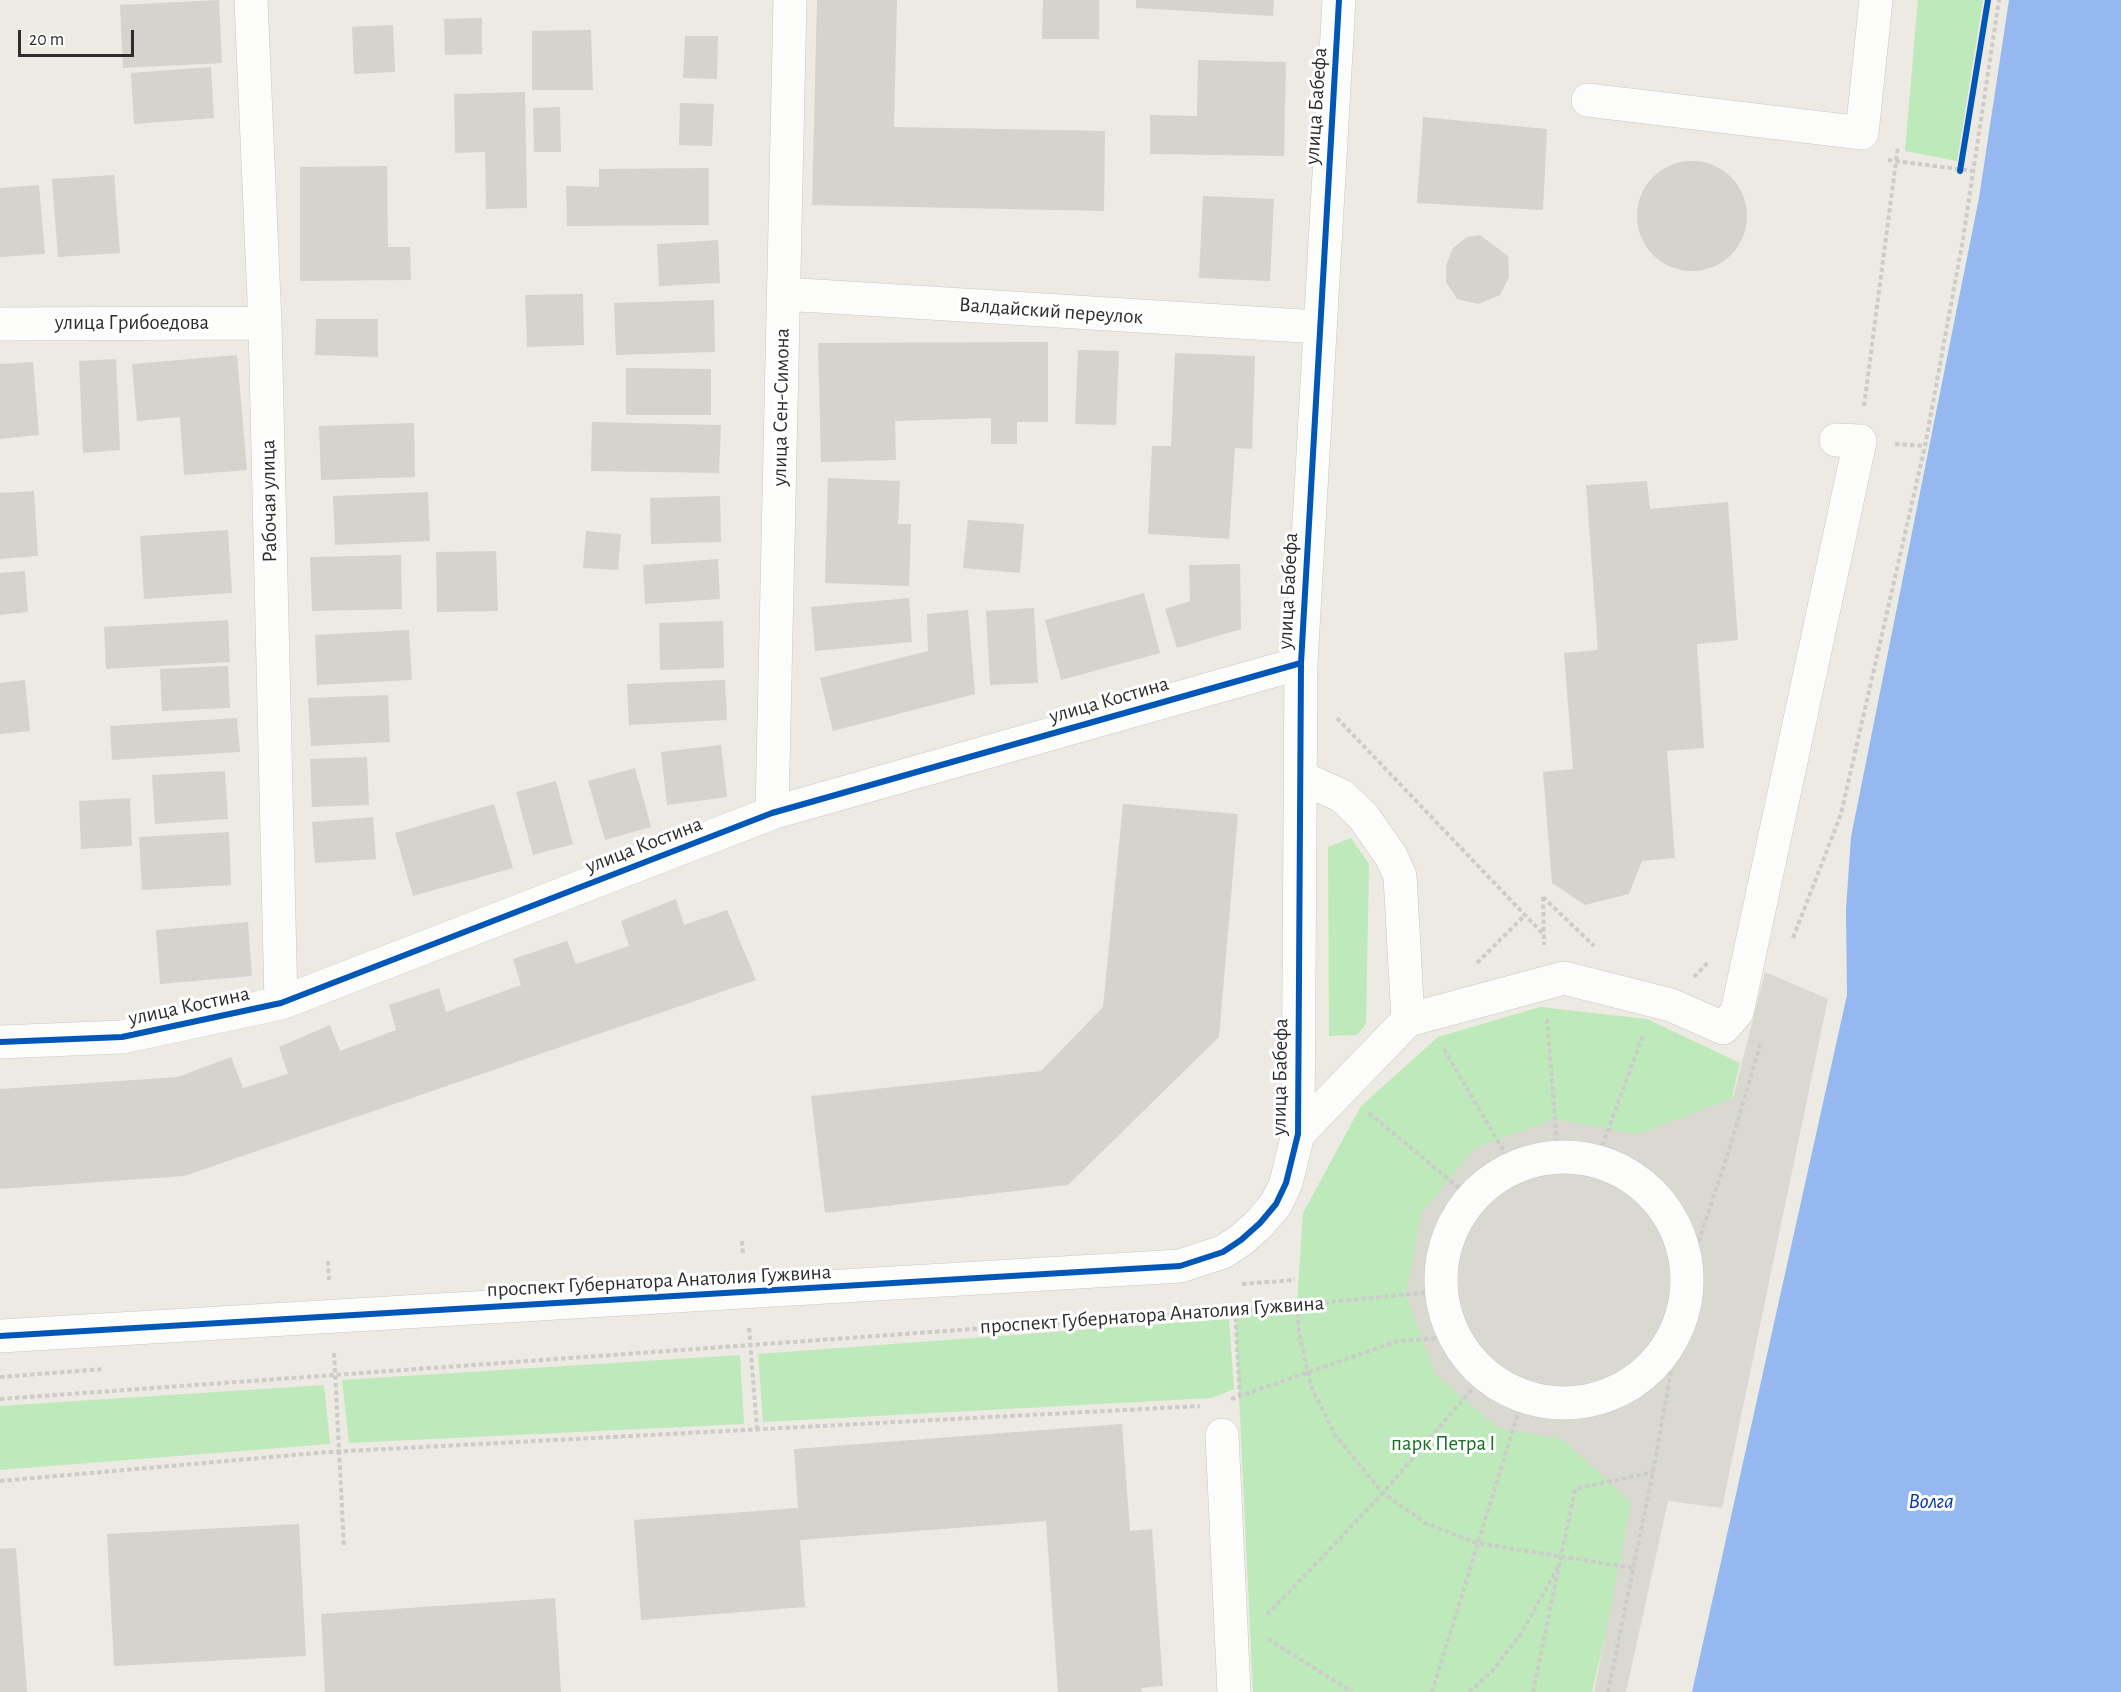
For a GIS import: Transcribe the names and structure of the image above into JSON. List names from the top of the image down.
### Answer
{
  "streets": {
    "street": [
      "улица Бабефа",
      "Валдайский переулок",
      "улица Грибоедова",
      "улица Сен-Симона",
      "Рабочая улица",
      "улица Костина",
      "проспект Губернатора Анатолия Гужвина"
    ]
  },
  "crossings": [
    ["улица Бабефа", "Валдайский переулок"],
    ["улица Бабефа", "улица Костина"],
    ["улица Бабефа", "проспект Губернатора Анатолия Гужвина"],
    ["Валдайский переулок", "улица Сен-Симона"],
    ["улица Грибоедова", "Рабочая улица"],
    ["улица Сен-Симона", "улица Костина"],
    ["Рабочая улица", "улица Костина"]
  ],
  "water": ["Волга"],
  "parks": ["парк Петра I"],
  "scale_bar": "20 m"
}
